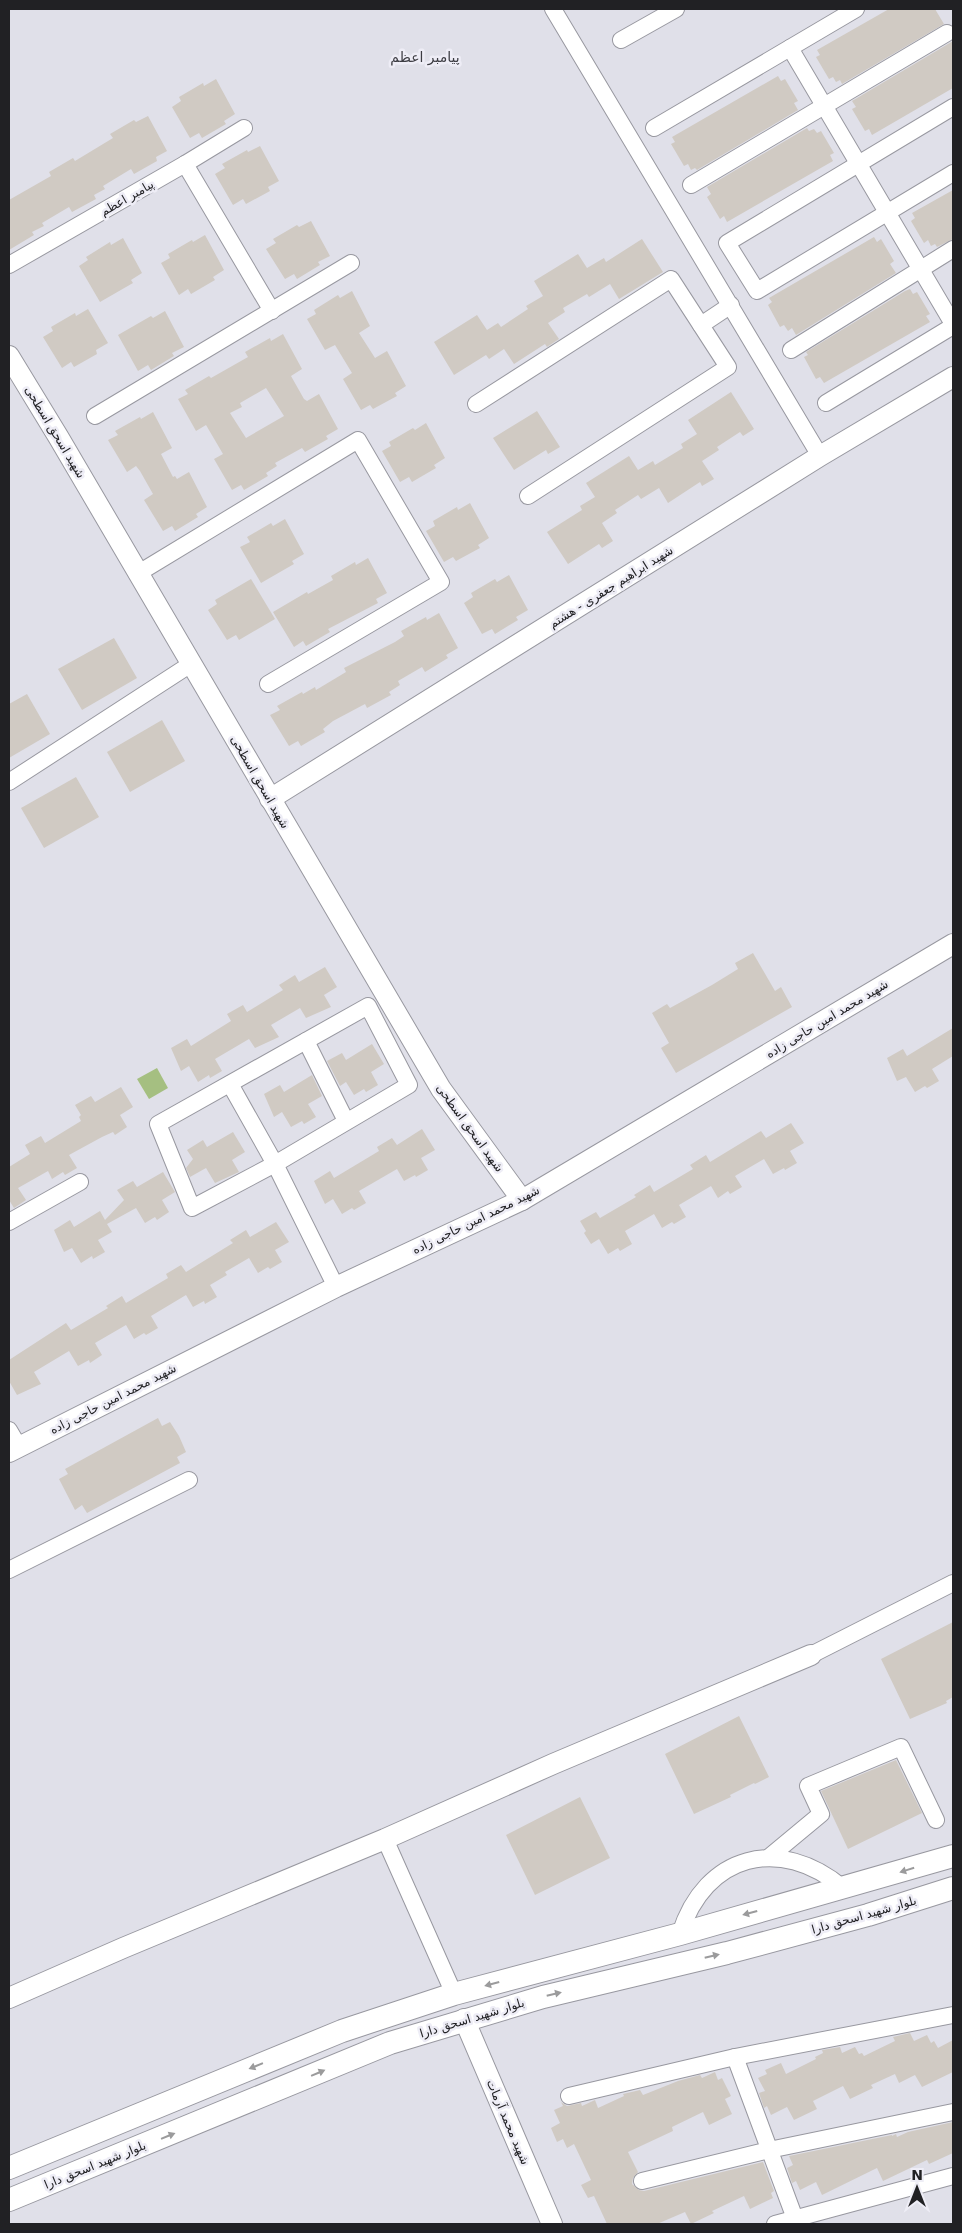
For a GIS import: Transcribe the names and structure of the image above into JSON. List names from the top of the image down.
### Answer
{
  "streets": {
    "main road": ["بلوار شهید اسحق دارا"],
    "street": [
      "پیامبر اعظم",
      "شهید اسحق اسطحی",
      "شهید ابراهیم جعفری - هشتم",
      "شهید محمد امین حاجی زاده",
      "شهید محمد آرمات"
    ]
  },
  "crossings": [
    ["شهید اسحق اسطحی", "شهید ابراهیم جعفری - هشتم"],
    ["شهید اسحق اسطحی", "شهید محمد امین حاجی زاده"],
    ["بلوار شهید اسحق دارا", "شهید محمد آرمات"]
  ],
  "districts": ["پیامبر اعظم"],
  "north": "top"
}
